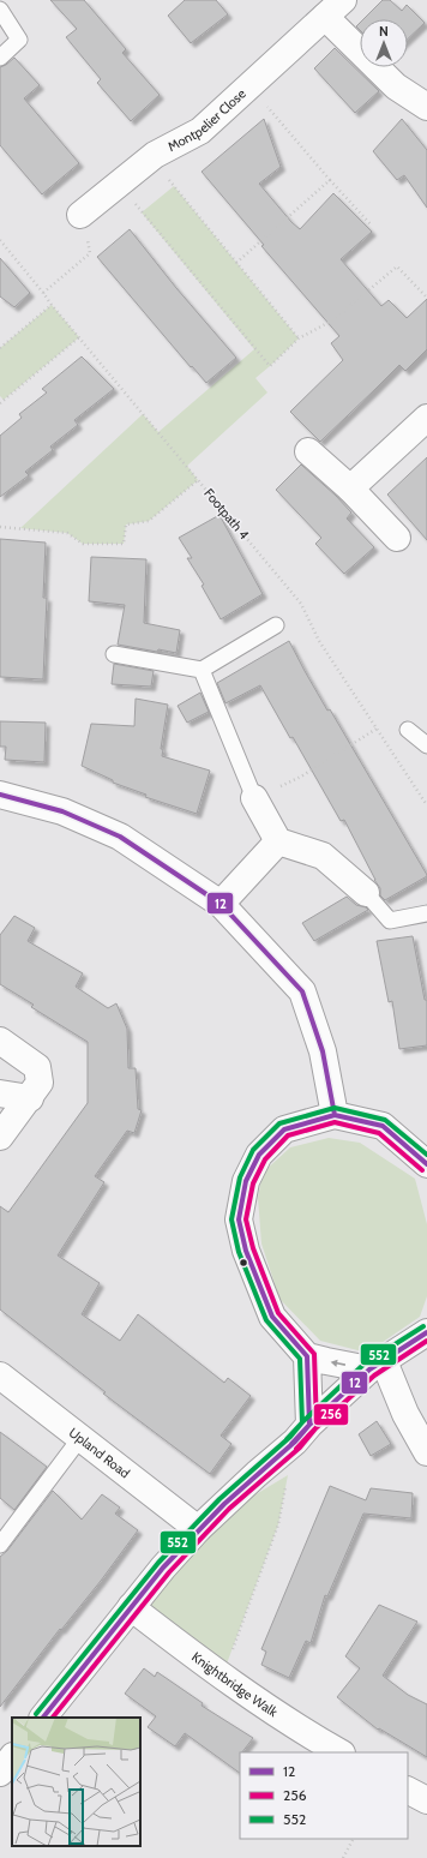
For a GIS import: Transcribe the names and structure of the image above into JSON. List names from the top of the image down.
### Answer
{
  "streets": {
    "street": ["Montpelier Close", "Upland Road", "Knightbridge Walk"],
    "path": ["Footpath 4"]
  },
  "lines": ["transit line 12", "transit line 552", "transit line 256"],
  "legend": ["12", "256", "552"],
  "north": "top"
}
